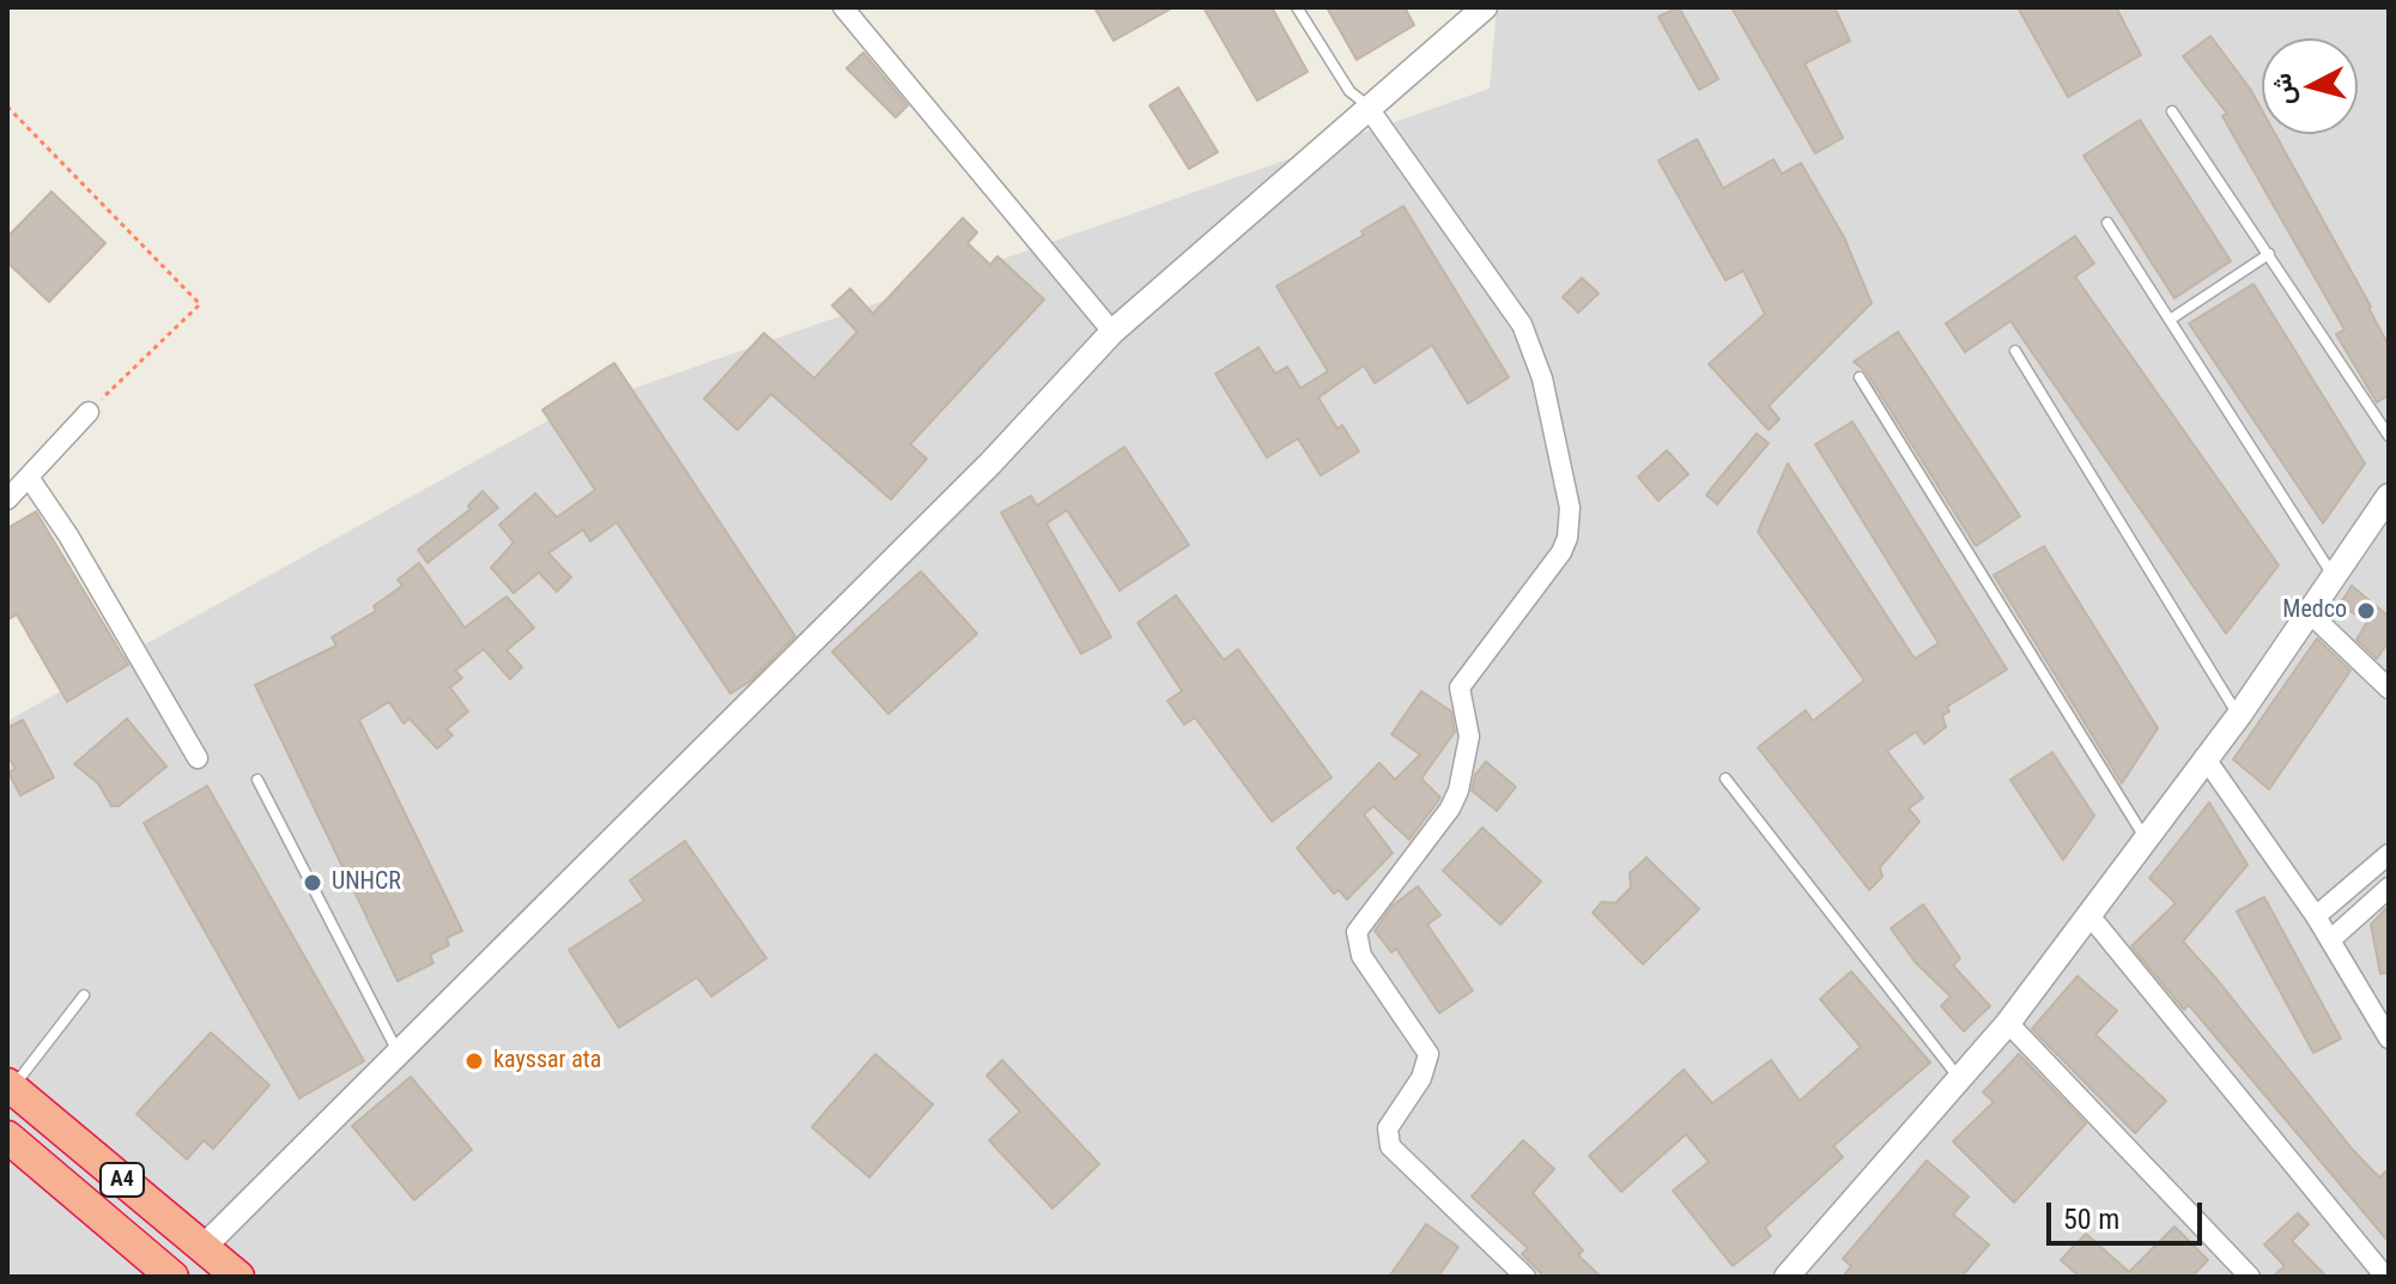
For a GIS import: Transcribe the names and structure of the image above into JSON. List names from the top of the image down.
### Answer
{
  "streets": {
    "highway": ["A4"]
  },
  "places": ["Medco", "UNHCR", "kayssar ata"],
  "scale_bar": "50 m",
  "north": "left"
}
